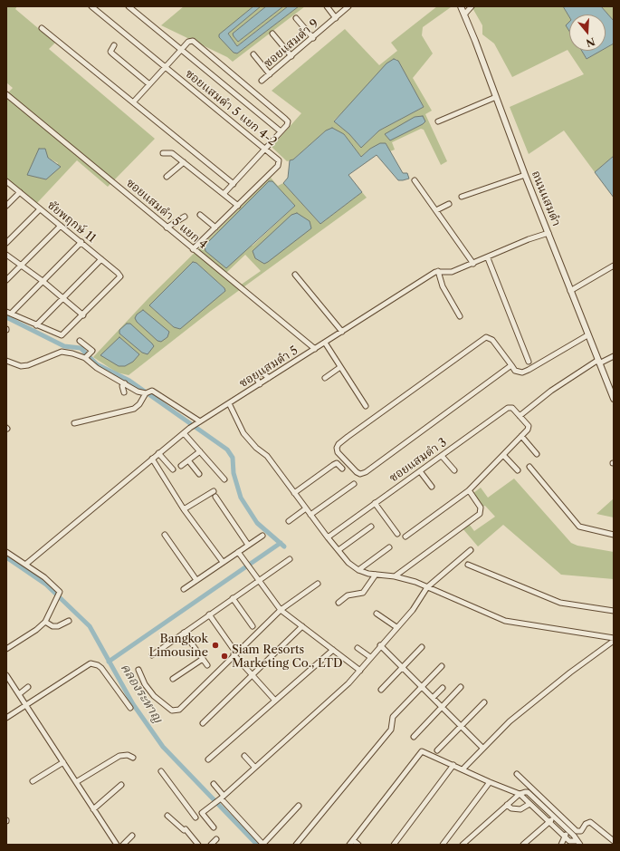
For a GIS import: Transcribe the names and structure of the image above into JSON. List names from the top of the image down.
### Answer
{
  "streets": {
    "street": [
      "ซอยแสมดำ 9",
      "ซอยแสมดำ 5 แยก 4-2",
      "ถนนแสมดำ",
      "ซอยแสมดำ 5 แยก 4",
      "ชัยพฤกษ์ 11",
      "ซอยแสมดำ 5",
      "ซอยแสมดำ 3"
    ]
  },
  "crossings": [
    ["ซอยแสมดำ 5 แยก 4-2", "ซอยแสมดำ 5 แยก 4"],
    ["ถนนแสมดำ", "ซอยแสมดำ 5"],
    ["ซอยแสมดำ 5 แยก 4", "ซอยแสมดำ 5"]
  ],
  "water": ["คลองระหาญ"],
  "places": ["Bangkok Limousine", "Siam Resorts Marketing Co., LTD"],
  "north": "bottom"
}
